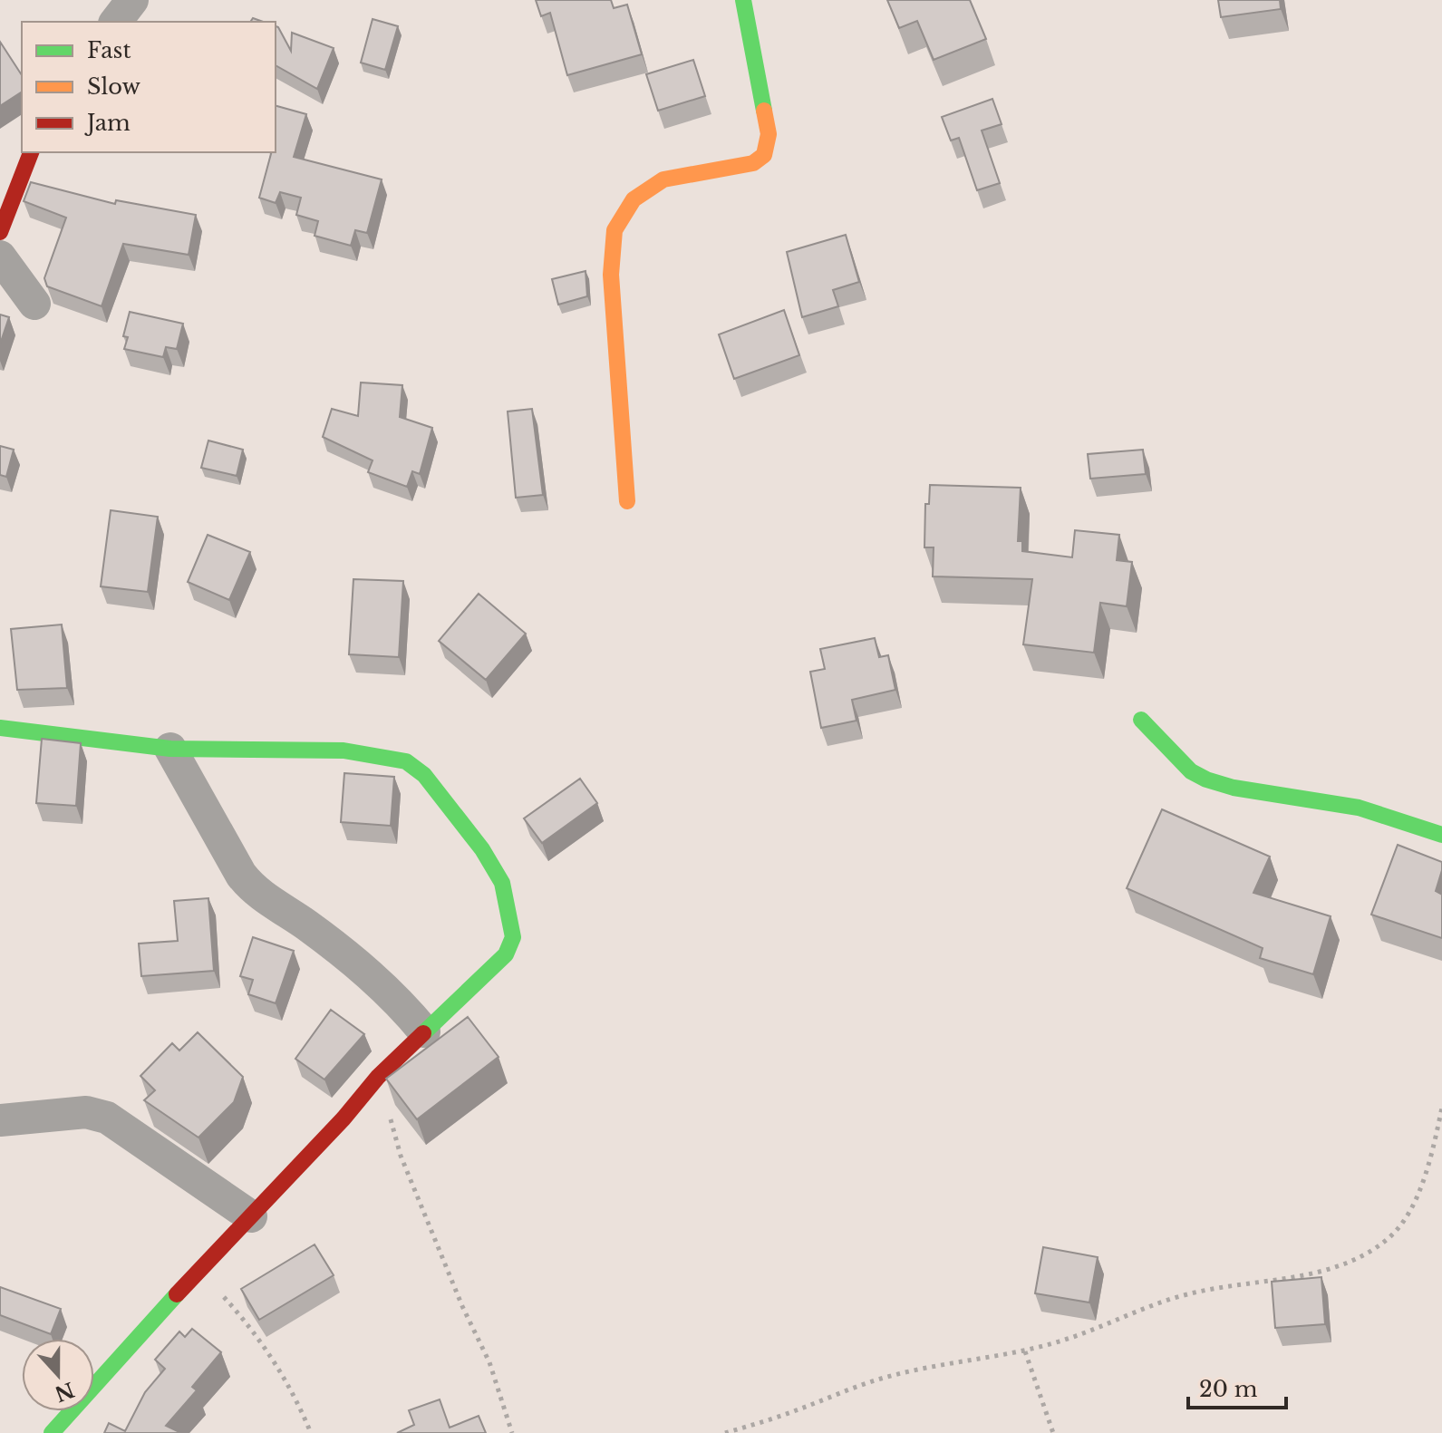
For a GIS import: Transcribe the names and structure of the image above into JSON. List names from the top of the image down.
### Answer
{
  "legend": ["Fast", "Slow", "Jam"],
  "scale_bar": "20 m",
  "north": "bottom"
}
